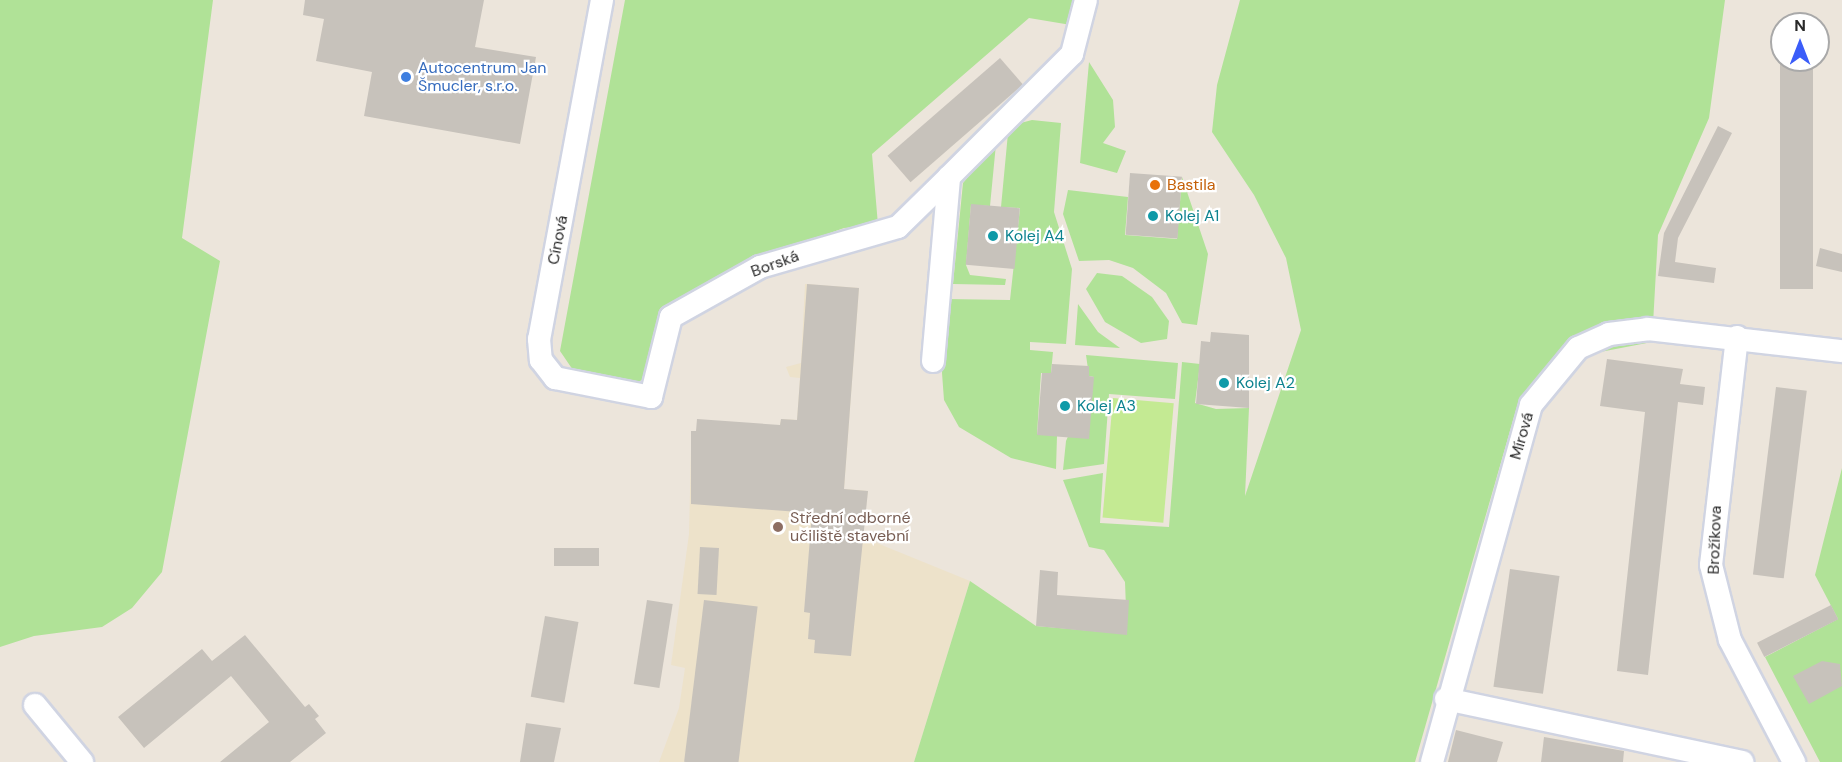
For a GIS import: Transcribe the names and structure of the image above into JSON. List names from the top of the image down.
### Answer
{
  "streets": {
    "street": [
      "Cínová",
      "Borská",
      "Mírová",
      "Brožíkova"
    ]
  },
  "crossings": [
    ["Cínová", "Borská"],
    ["Mírová", "Brožíkova"]
  ],
  "places": [
    "Autocentrum Jan Šmucler, s.r.o.",
    "Bastila",
    "Kolej A1",
    "Kolej A4",
    "Kolej A2",
    "Kolej A3",
    "Střední odborné učiliště stavební"
  ],
  "north": "top"
}
